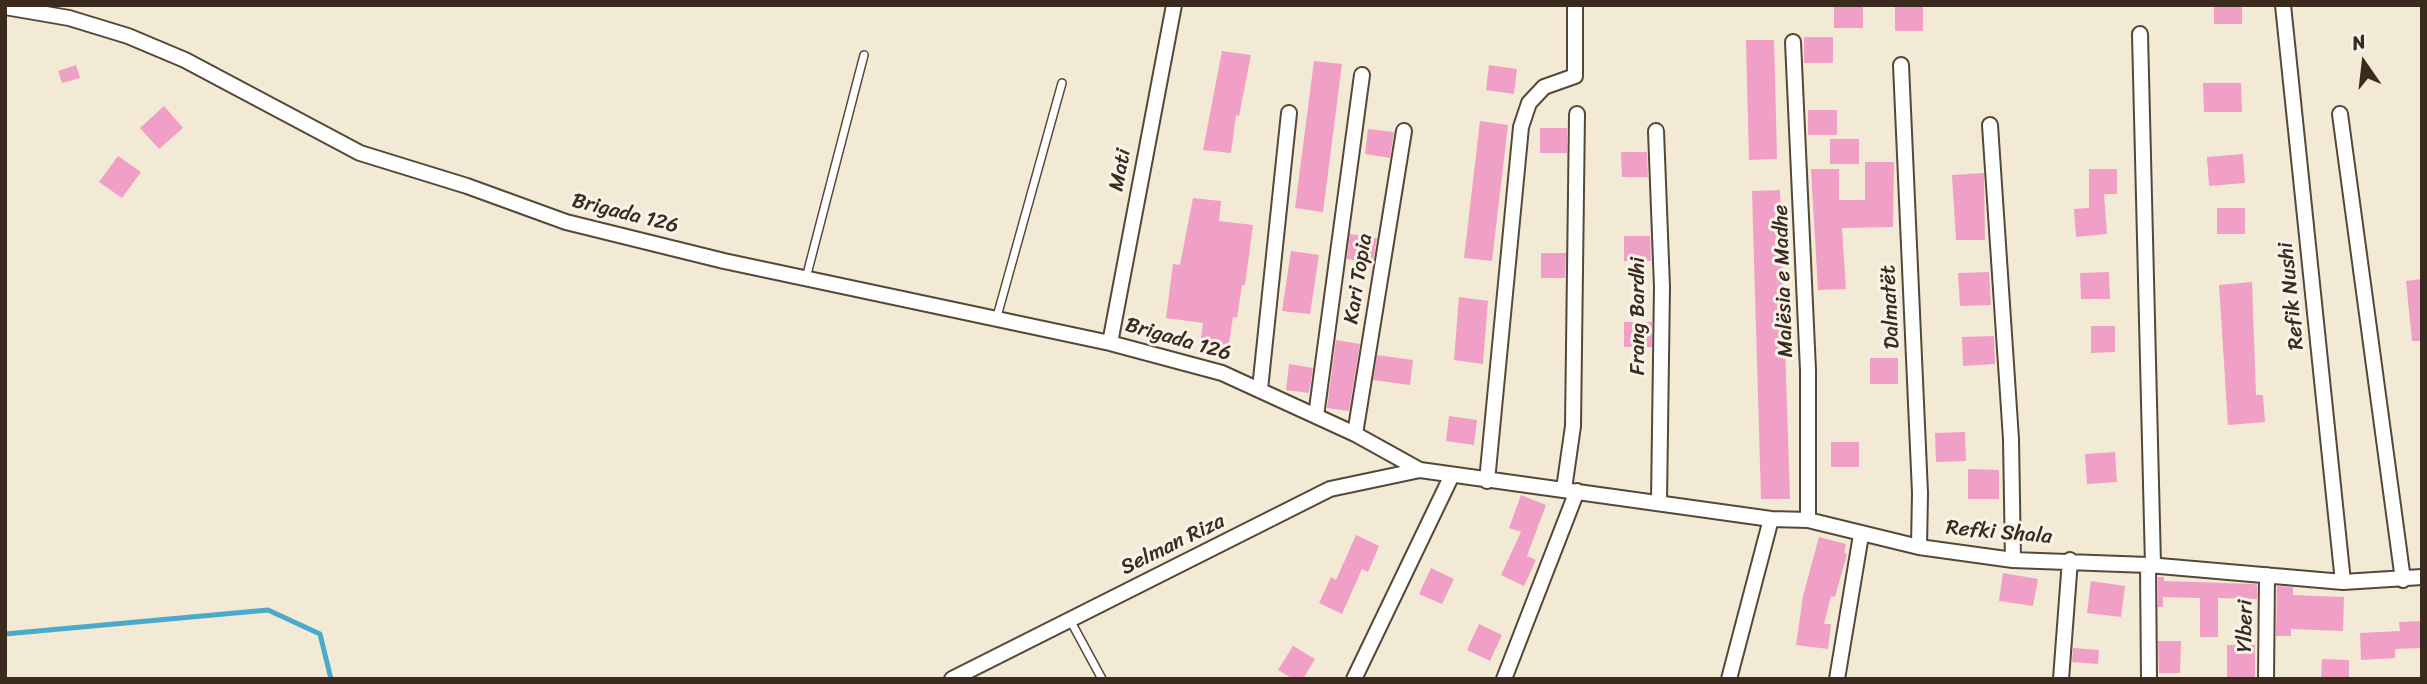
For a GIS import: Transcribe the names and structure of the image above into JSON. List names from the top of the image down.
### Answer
{
  "streets": {
    "street": [
      "Mati",
      "Brigada 126",
      "Kari Topia",
      "Malësia e Madhe",
      "Refik Nushi",
      "Dalmatët",
      "Frang Bardhi",
      "Refki Shala",
      "Selman Riza",
      "Ylberi"
    ]
  },
  "crossings": [
    ["Mati", "Brigada 126"],
    ["Brigada 126", "Kari Topia"],
    ["Brigada 126", "Refki Shala"],
    ["Brigada 126", "Selman Riza"],
    ["Malësia e Madhe", "Refki Shala"],
    ["Refik Nushi", "Refki Shala"],
    ["Dalmatët", "Refki Shala"],
    ["Frang Bardhi", "Refki Shala"],
    ["Refki Shala", "Selman Riza"],
    ["Refki Shala", "Ylberi"]
  ],
  "north": "top"
}
